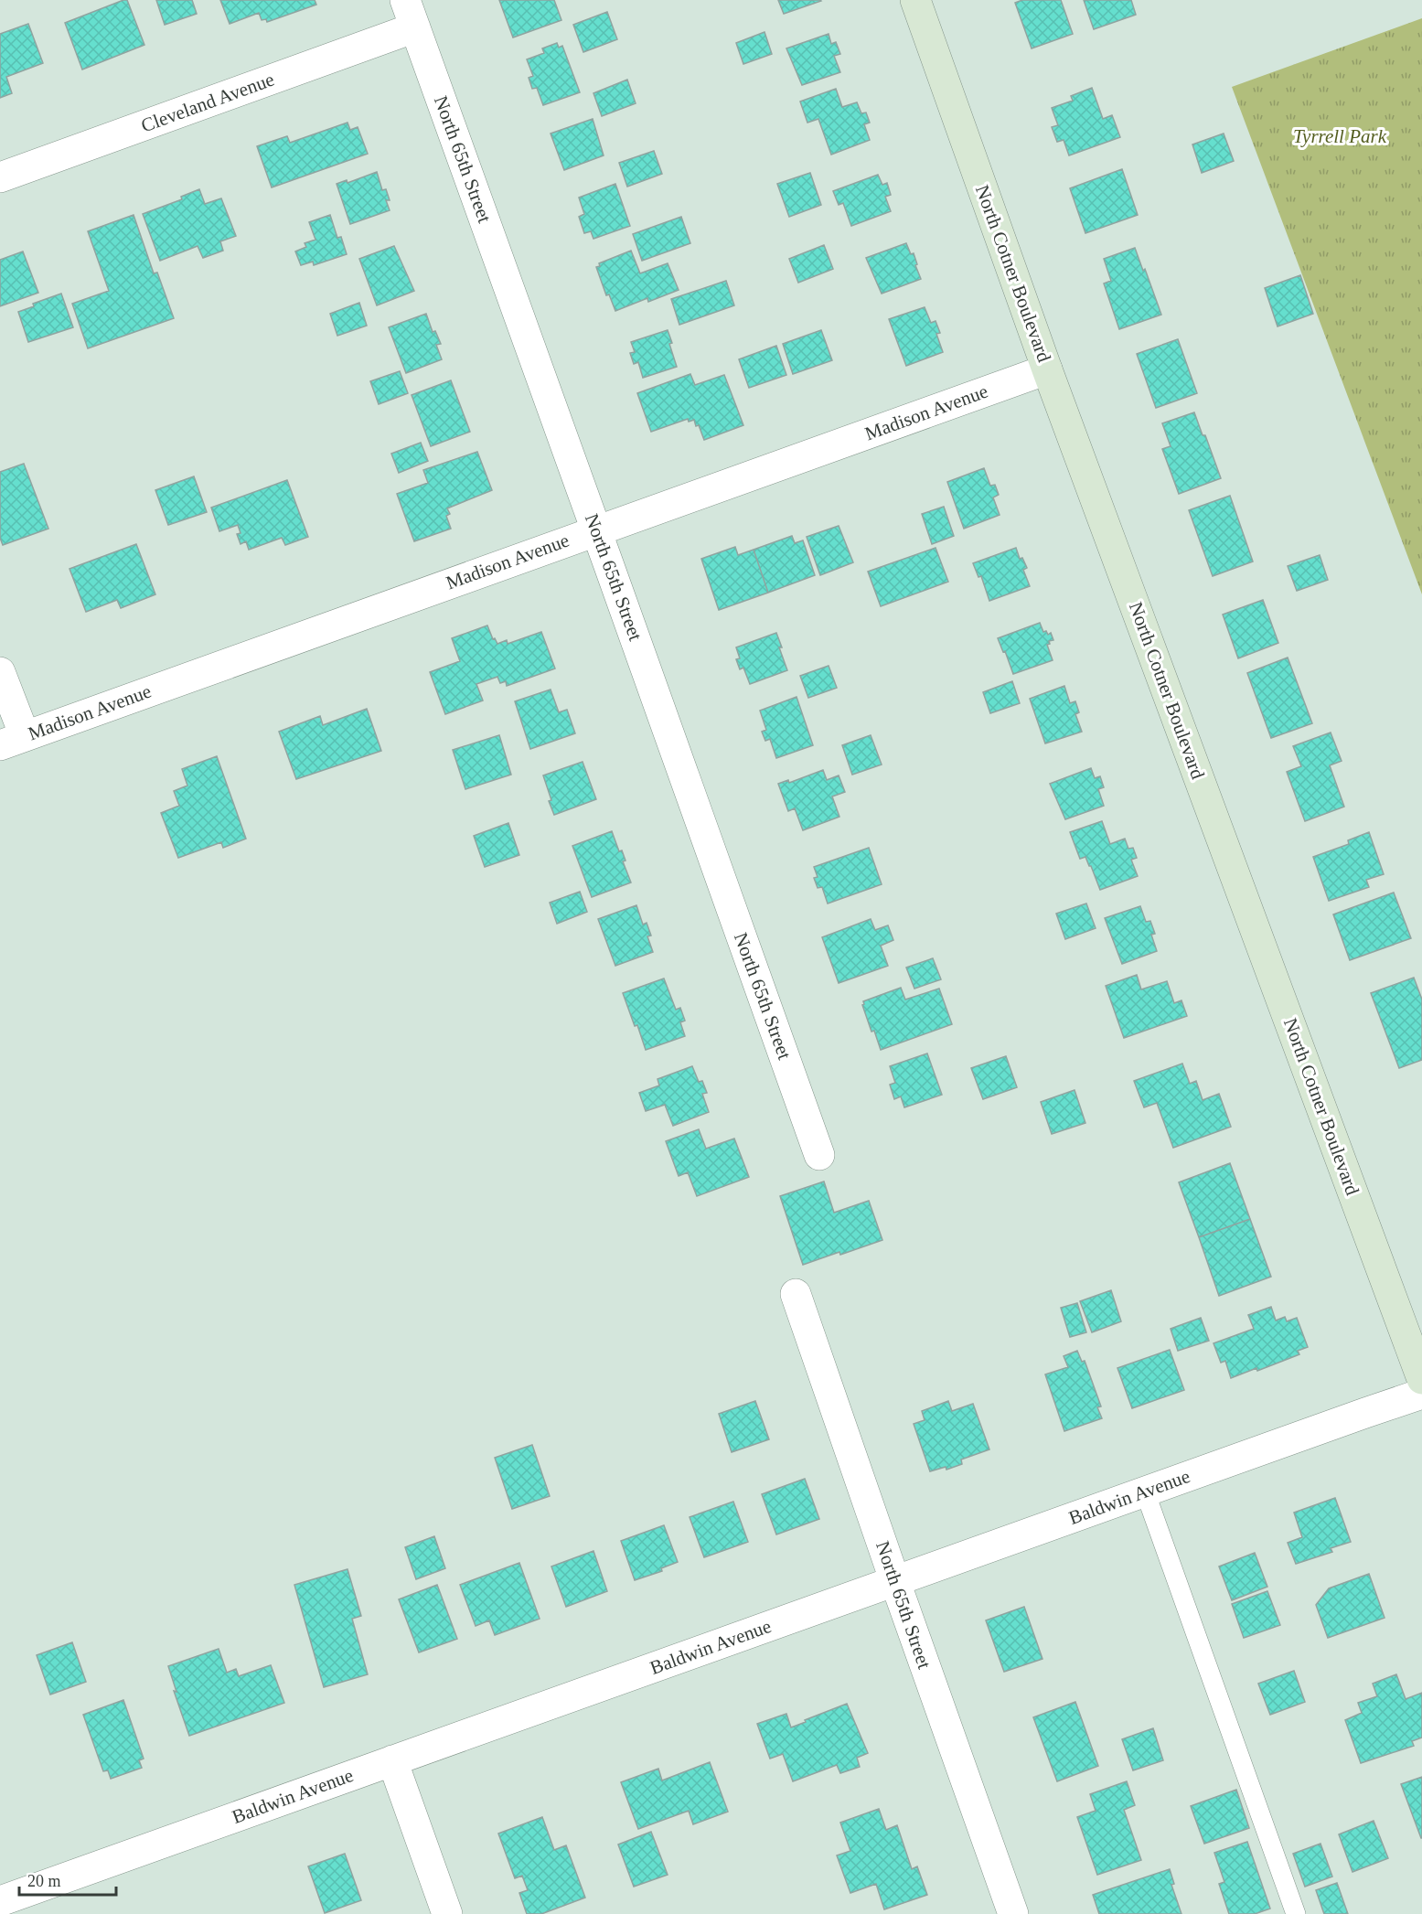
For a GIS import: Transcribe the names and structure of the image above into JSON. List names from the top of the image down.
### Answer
{
  "streets": {
    "main road": ["North Cotner Boulevard"],
    "street": [
      "Cleveland Avenue",
      "North 65th Street",
      "Madison Avenue",
      "Baldwin Avenue"
    ]
  },
  "crossings": [
    ["Cleveland Avenue", "North 65th Street"],
    ["North 65th Street", "Madison Avenue"],
    ["North 65th Street", "Baldwin Avenue"],
    ["North Cotner Boulevard", "Madison Avenue"]
  ],
  "parks": ["Tyrrell Park"],
  "scale_bar": "20 m"
}
